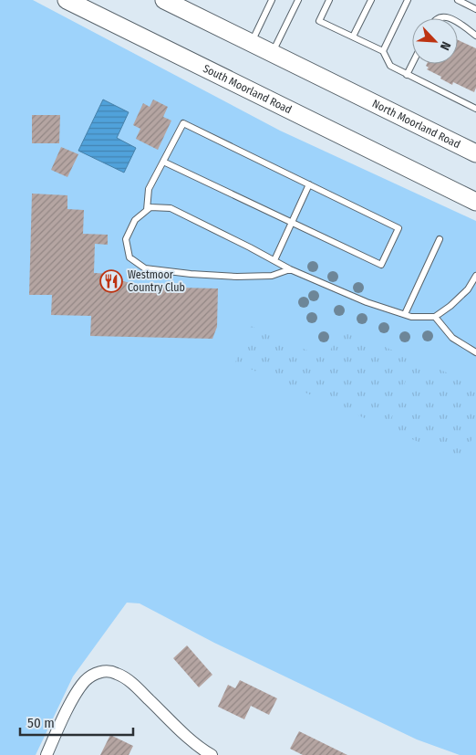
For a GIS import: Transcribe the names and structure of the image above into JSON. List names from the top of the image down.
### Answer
{
  "streets": {
    "main road": ["South Moorland Road", "North Moorland Road"]
  },
  "places": {
    "restaurant": ["Westmoor Country Club"]
  },
  "scale_bar": "50 m",
  "north": "bottom right"
}
